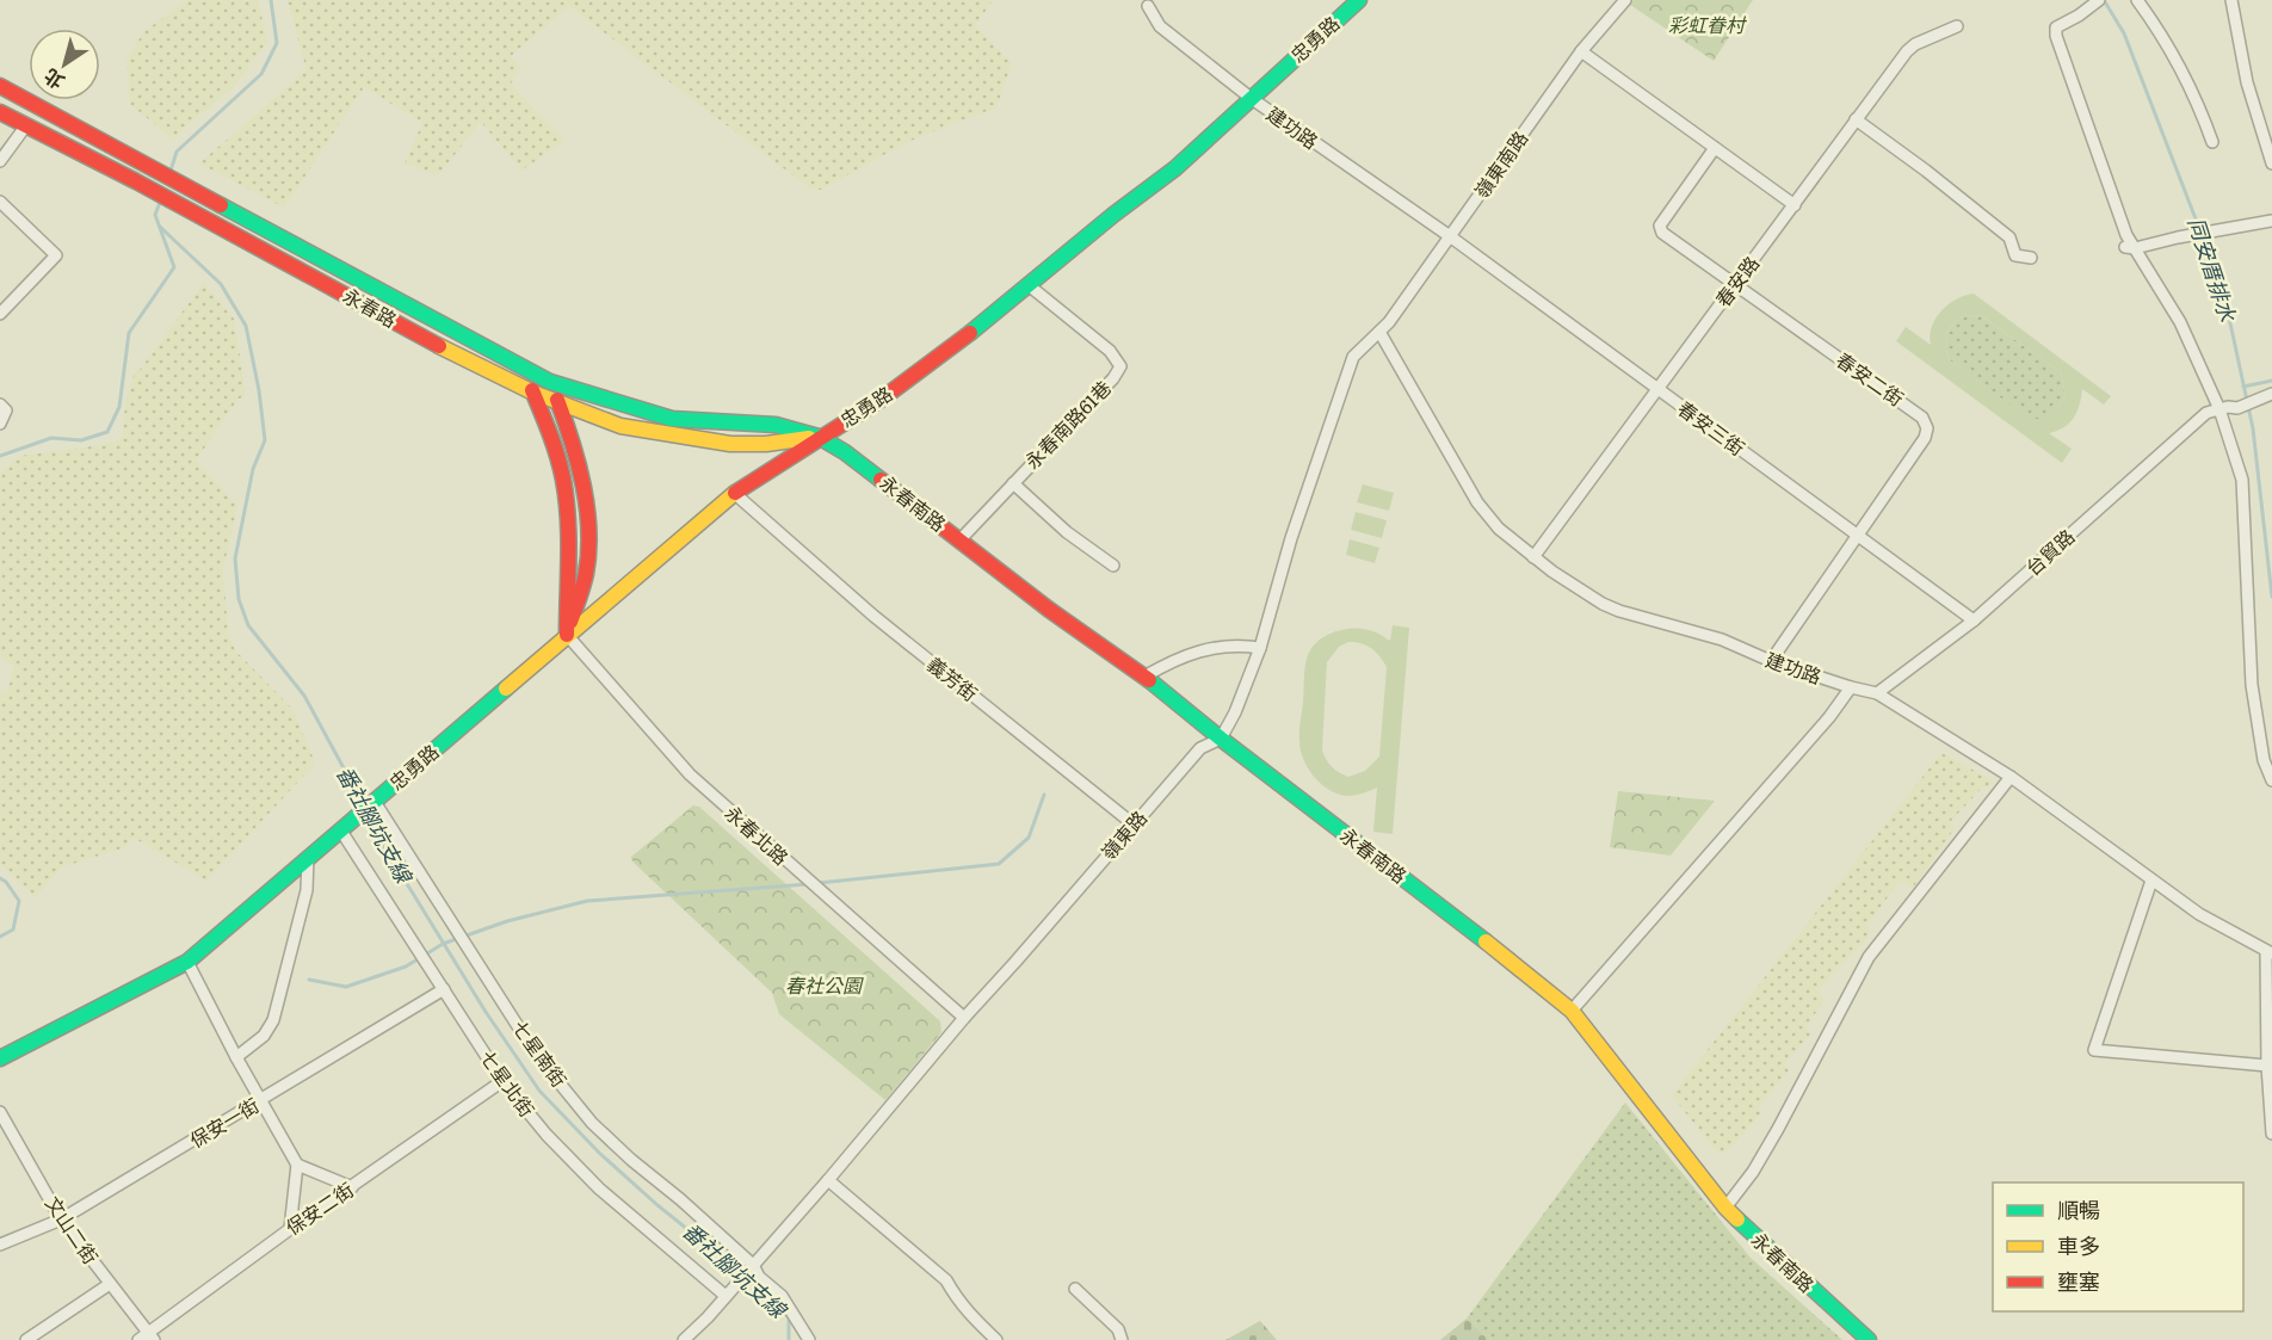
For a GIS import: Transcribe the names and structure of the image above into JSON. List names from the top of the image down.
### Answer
{
  "streets": {
    "street": [
      "忠勇路",
      "建功路",
      "嶺東南路",
      "春安路",
      "永春路",
      "春安二街",
      "永春南路61巷",
      "春安三街",
      "永春南路",
      "台貿路",
      "義芳街",
      "永春北路",
      "嶺東路",
      "七星南街",
      "七星北街",
      "保安一街",
      "保安二街",
      "文山二街"
    ]
  },
  "crossings": [
    ["忠勇路", "建功路"],
    ["忠勇路", "永春南路61巷"],
    ["忠勇路", "永春南路"],
    ["忠勇路", "義芳街"],
    ["忠勇路", "永春北路"],
    ["忠勇路", "七星南街"],
    ["忠勇路", "七星北街"],
    ["建功路", "嶺東南路"],
    ["建功路", "春安路"],
    ["建功路", "春安二街"],
    ["建功路", "春安三街"],
    ["建功路", "台貿路"],
    ["建功路", "嶺東路"],
    ["嶺東南路", "春安三街"],
    ["嶺東南路", "嶺東路"],
    ["春安路", "春安二街"],
    ["春安路", "春安三街"],
    ["永春路", "永春南路"],
    ["春安二街", "春安三街"],
    ["永春南路61巷", "永春南路"],
    ["春安三街", "台貿路"],
    ["永春南路", "嶺東路"],
    ["義芳街", "嶺東路"],
    ["永春北路", "嶺東路"],
    ["嶺東路", "七星南街"],
    ["嶺東路", "七星北街"],
    ["七星北街", "保安一街"],
    ["七星北街", "保安二街"],
    ["保安一街", "文山二街"],
    ["保安二街", "文山二街"]
  ],
  "water": ["同安厝排水", "番社腳坑支線"],
  "parks": ["彩虹眷村", "春社公園"],
  "legend": ["順暢", "車多", "壅塞"],
  "north": "bottom left"
}
